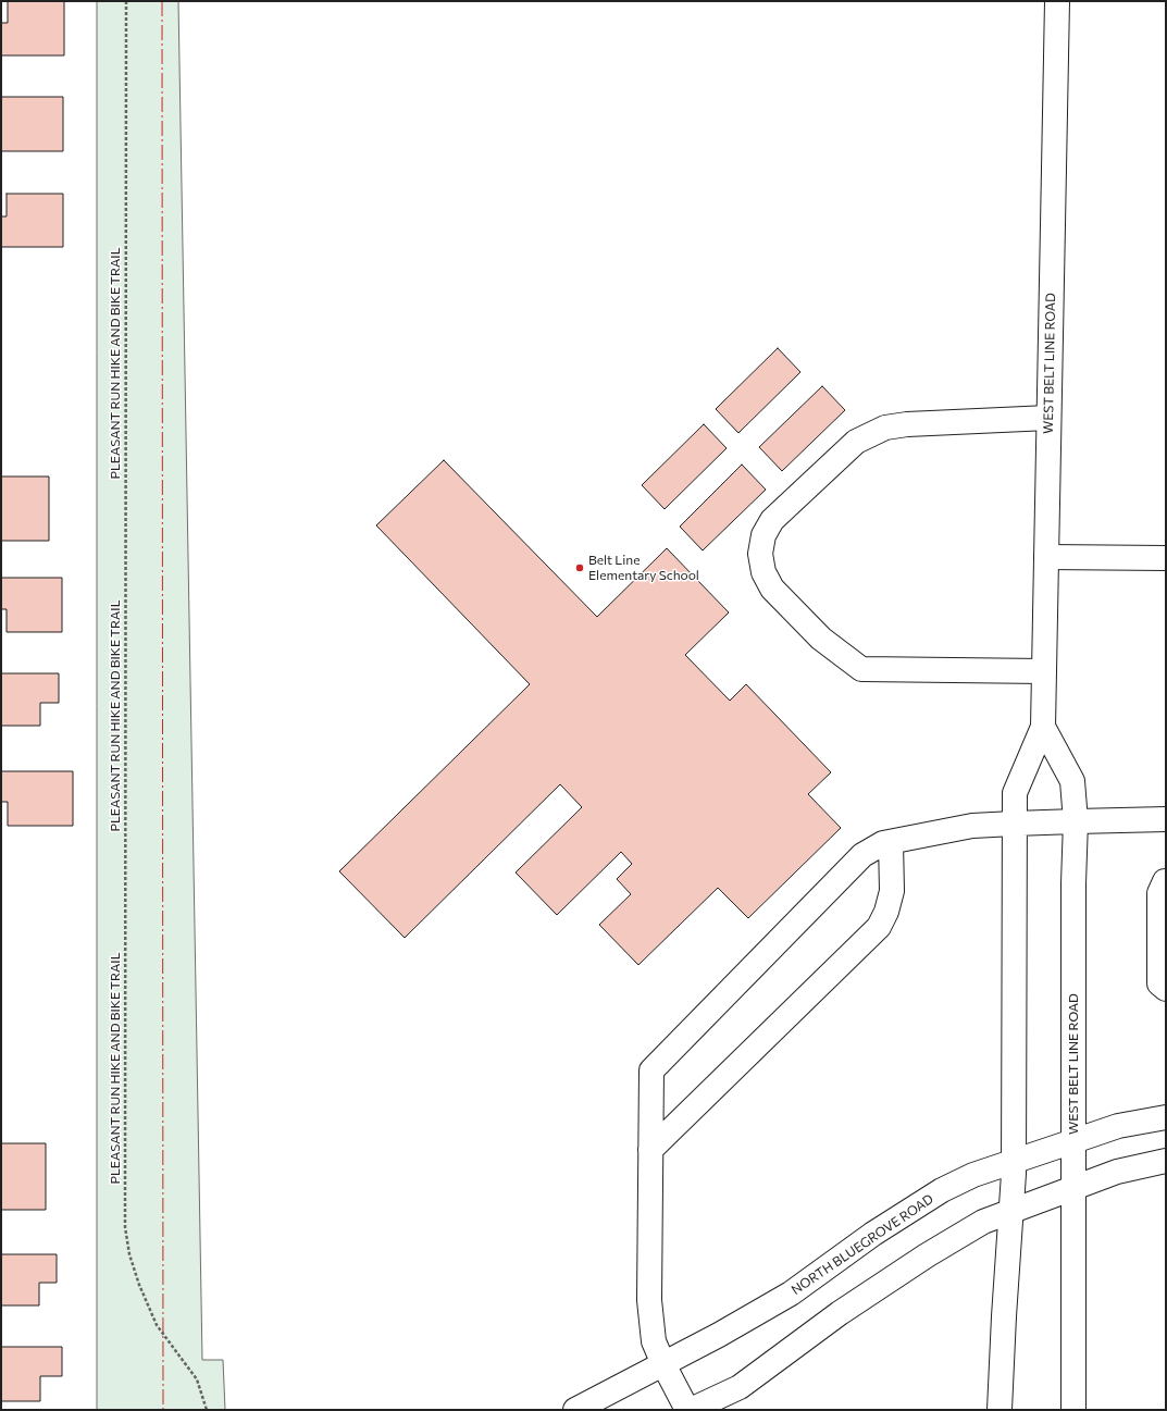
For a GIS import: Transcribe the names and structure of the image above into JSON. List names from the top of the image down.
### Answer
{
  "streets": {
    "main road": ["WEST BELT LINE ROAD", "NORTH BLUEGROVE ROAD"],
    "path": ["PLEASANT RUN HIKE AND BIKE TRAIL"]
  },
  "crossings": [
    ["WEST BELT LINE ROAD", "NORTH BLUEGROVE ROAD"]
  ],
  "places": ["Belt Line Elementary School"]
}
